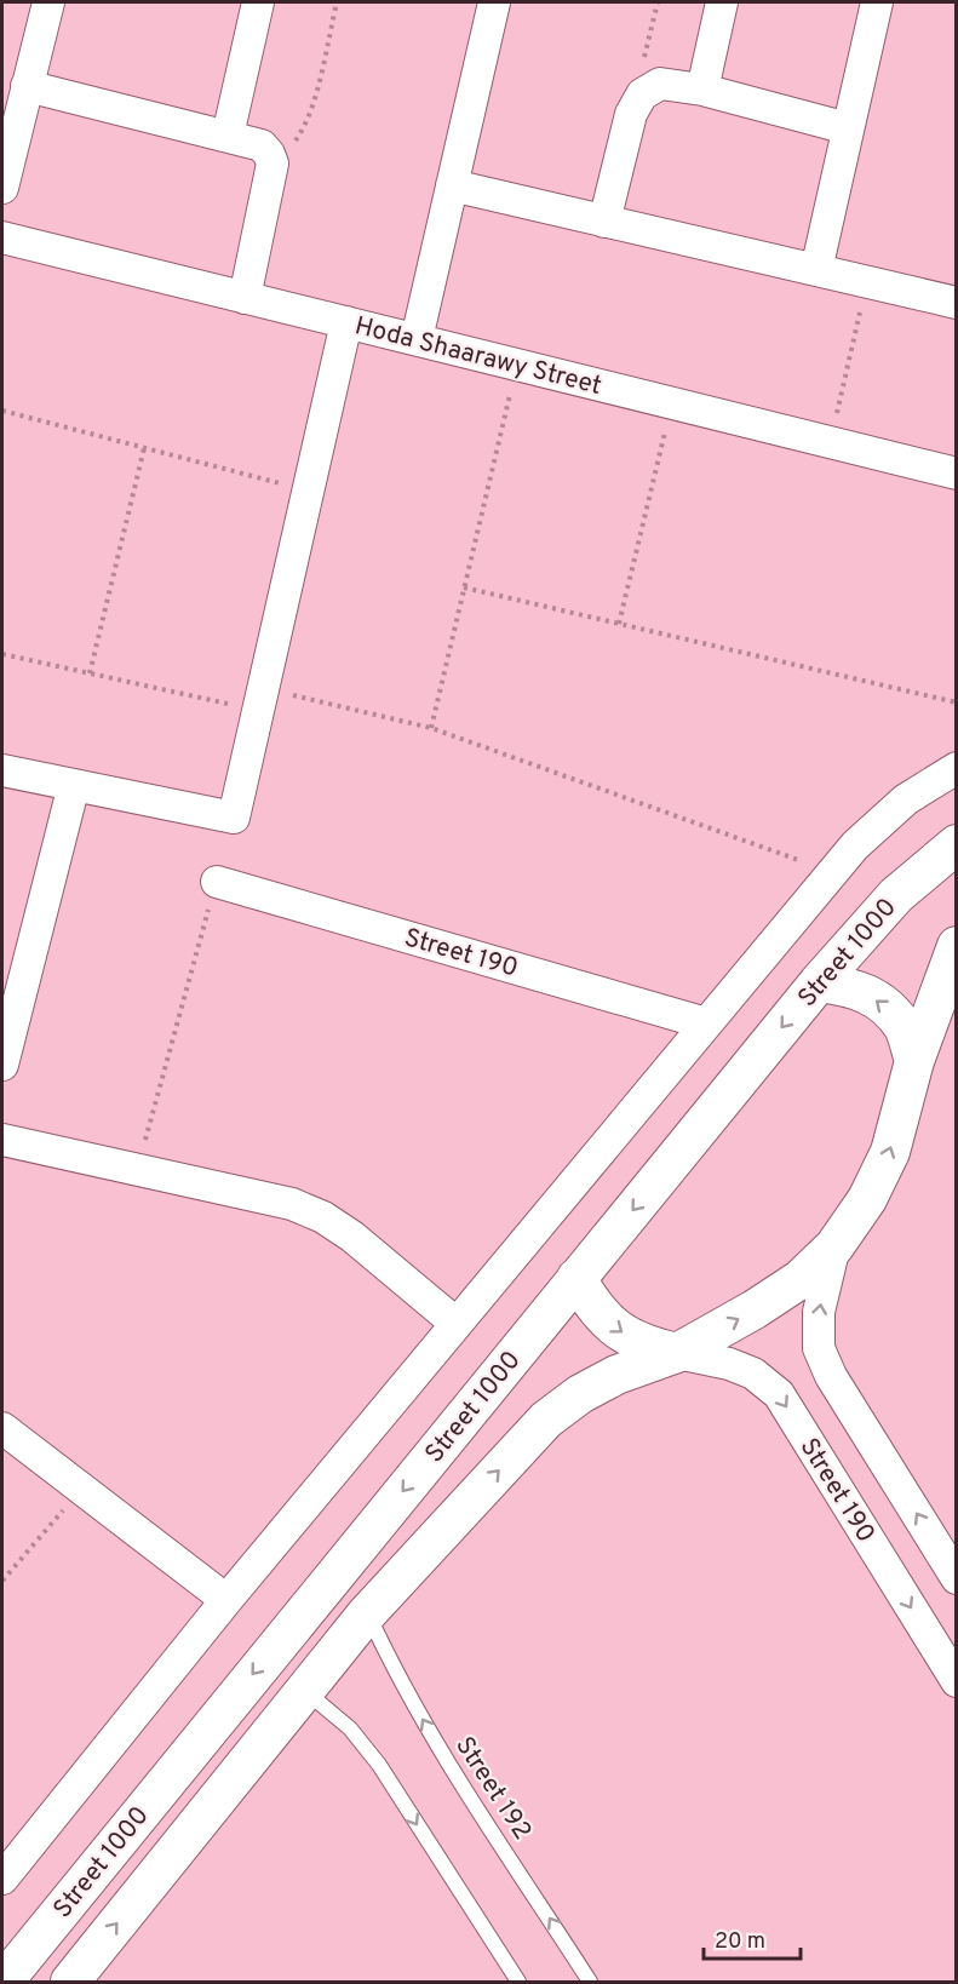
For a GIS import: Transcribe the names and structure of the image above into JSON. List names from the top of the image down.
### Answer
{
  "streets": {
    "street": ["Hoda Shaarawy Street", "Street 190", "Street 1000"],
    "lane": ["Street 192"]
  },
  "crossings": [
    ["Street 190", "Street 1000"],
    ["Street 1000", "Street 192"]
  ],
  "one_way": ["Street 190"],
  "scale_bar": "20 m"
}
